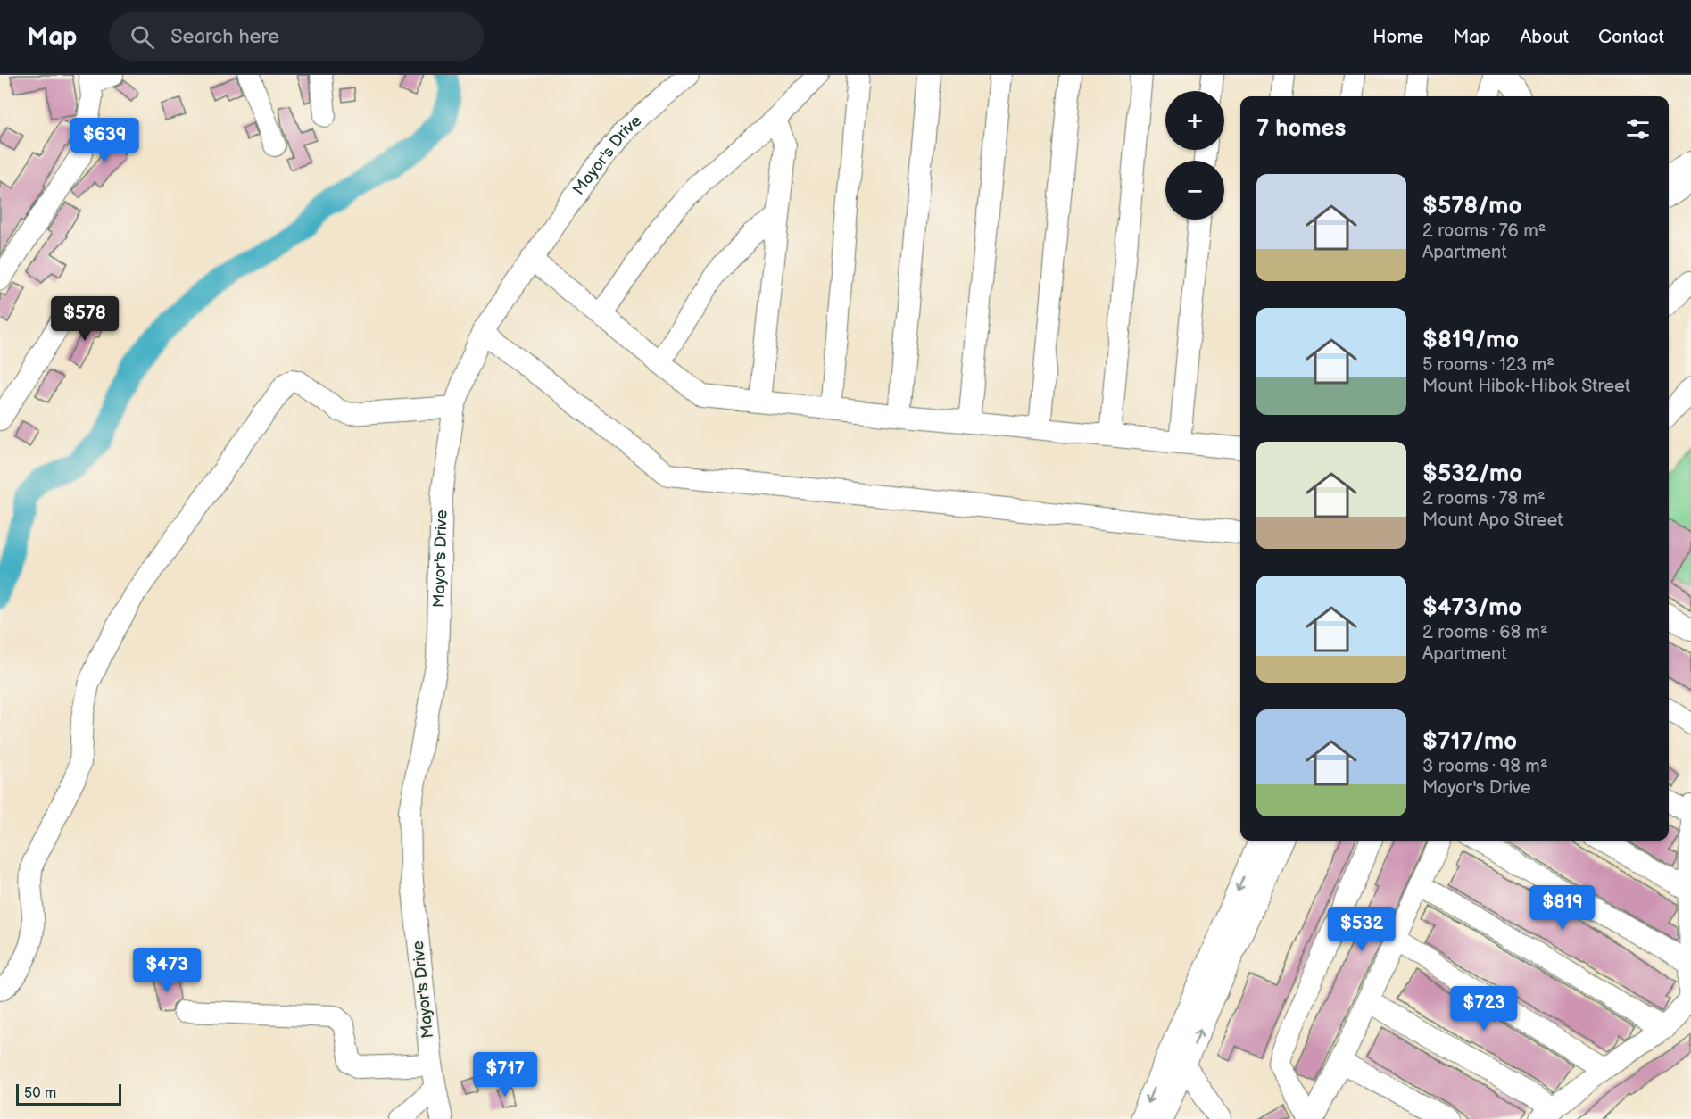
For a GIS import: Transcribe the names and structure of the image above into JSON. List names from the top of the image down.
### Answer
{
  "streets": {
    "street": ["Mayor's Drive"]
  },
  "scale_bar": "50 m",
  "page": {
    "header": "Map",
    "search": "Search here",
    "nav": [
      "Home",
      "Map",
      "About",
      "Contact"
    ],
    "map_buttons": ["+", "−"],
    "heading": "7 homes",
    "price": [
      "$639",
      "$578",
      "$819",
      "$532",
      "$473",
      "$723",
      "$717"
    ],
    "list": [
      {
        "name": "$578/mo",
        "note": "2 rooms · 76 m² · Apartment"
      },
      {
        "name": "$819/mo",
        "note": "5 rooms · 123 m² · Mount Hibok-Hibok Street"
      },
      {
        "name": "$532/mo",
        "note": "2 rooms · 78 m² · Mount Apo Street"
      },
      {
        "name": "$473/mo",
        "note": "2 rooms · 68 m² · Apartment"
      },
      {
        "name": "$717/mo",
        "note": "3 rooms · 98 m² · Mayor's Drive"
      }
    ],
    "scale": "50 m"
  }
}
